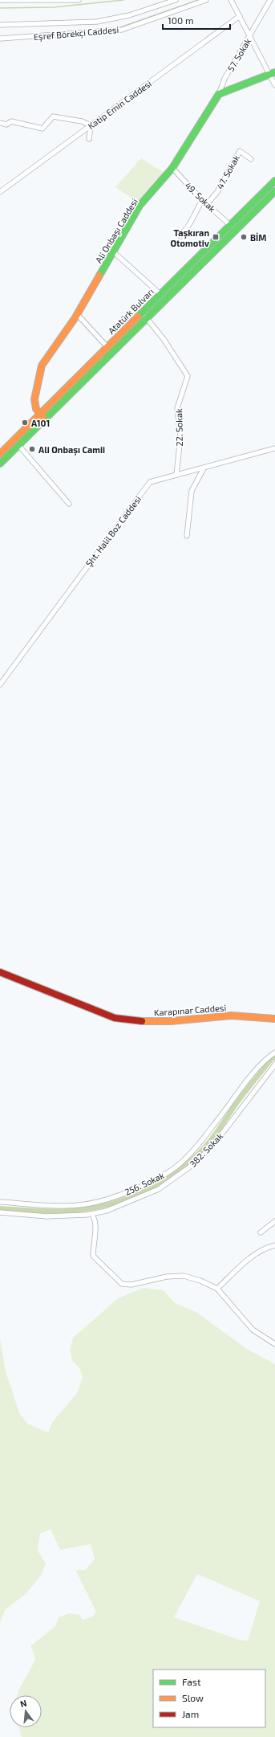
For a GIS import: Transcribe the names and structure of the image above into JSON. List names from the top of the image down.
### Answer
{
  "streets": {
    "main road": ["Ali Onbaşı Caddesi", "Atatürk Bulvarı", "Karapınar Caddesi"],
    "street": [
      "Eşref Börekçi Caddesi",
      "57. Sokak",
      "Katip Emin Caddesi",
      "47. Sokak",
      "49. Sokak",
      "22. Sokak",
      "Şht. Halil Boz Caddesi",
      "382. Sokak",
      "256. Sokak"
    ]
  },
  "crossings": [
    ["57. Sokak", "Ali Onbaşı Caddesi"],
    ["47. Sokak", "49. Sokak"],
    ["49. Sokak", "Ali Onbaşı Caddesi"],
    ["49. Sokak", "Atatürk Bulvarı"],
    ["Ali Onbaşı Caddesi", "Atatürk Bulvarı"],
    ["Atatürk Bulvarı", "22. Sokak"],
    ["22. Sokak", "Şht. Halil Boz Caddesi"]
  ],
  "places": {
    "transit": ["Taşkıran Otomotiv"],
    "other": ["BİM", "A101", "Ali Onbaşı Camii"]
  },
  "legend": ["Fast", "Slow", "Jam"],
  "scale_bar": "100 m",
  "north": "top"
}
